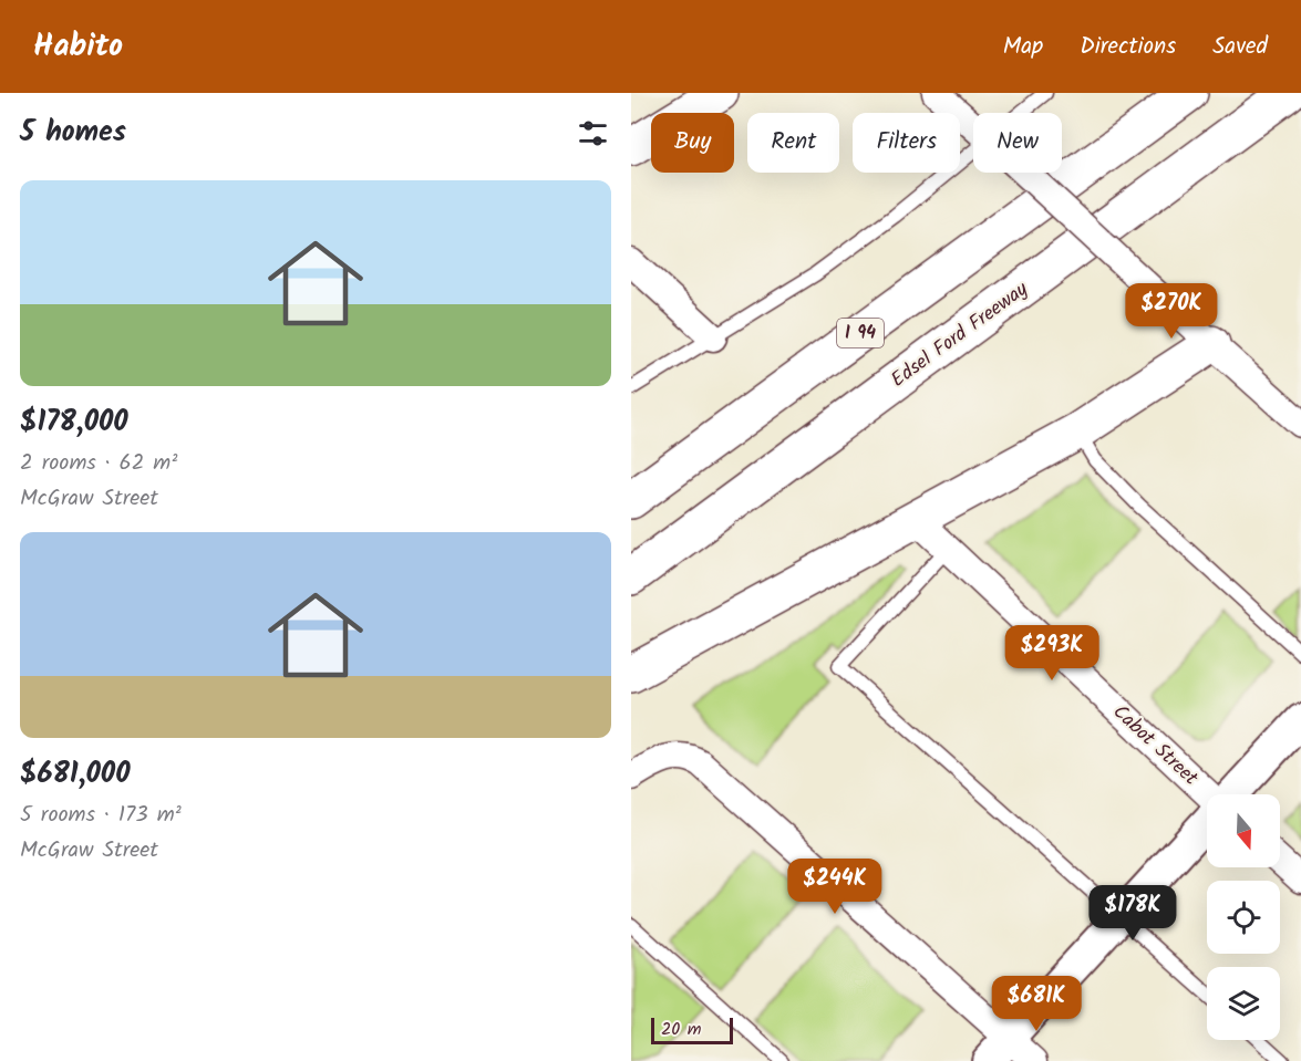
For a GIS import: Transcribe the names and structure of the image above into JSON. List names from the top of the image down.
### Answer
{
  "streets": {
    "main road": ["I 94", "Edsel Ford Freeway"],
    "street": ["Cabot Street"]
  },
  "scale_bar": "20 m",
  "north": "bottom",
  "page": {
    "header": "Habito",
    "nav": ["Map", "Directions", "Saved"],
    "heading": "5 homes",
    "chip": [
      "Buy",
      "Rent",
      "Filters",
      "New"
    ],
    "list": [
      {
        "name": "$178,000",
        "note": "2 rooms · 62 m² · McGraw Street"
      },
      {
        "name": "$681,000",
        "note": "5 rooms · 173 m² · McGraw Street"
      }
    ],
    "price": [
      "$270K",
      "$293K",
      "$244K",
      "$178K",
      "$681K"
    ],
    "scale": "20 m"
  }
}
